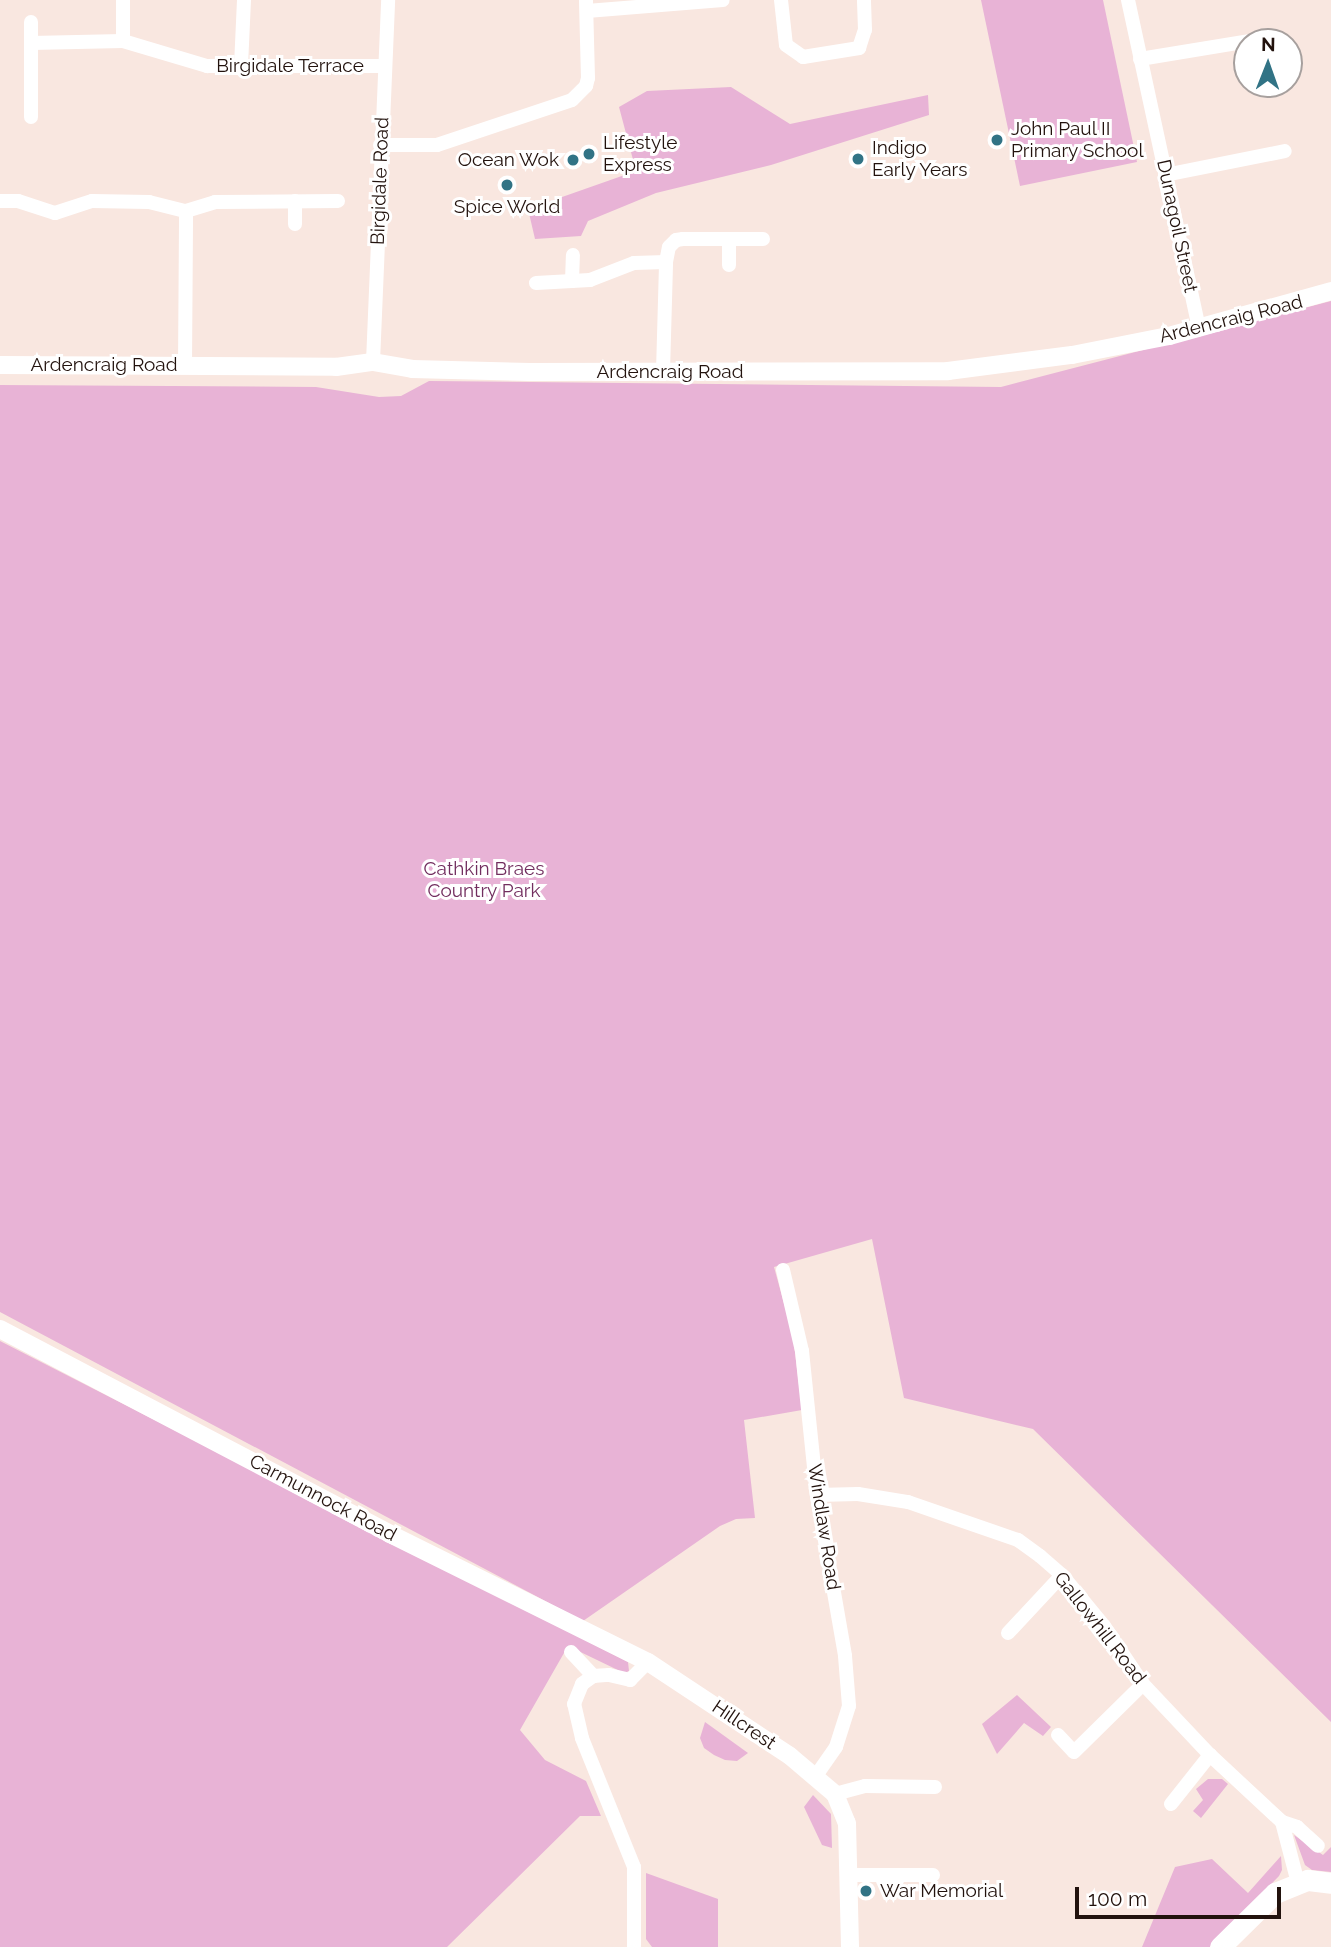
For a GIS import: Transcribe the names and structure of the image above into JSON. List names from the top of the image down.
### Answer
{
  "streets": {
    "street": [
      "Birgidale Terrace",
      "Birgidale Road",
      "Dunagoil Street",
      "Ardencraig Road",
      "Carmunnock Road",
      "Windlaw Road",
      "Gallowhill Road",
      "Hillcrest"
    ]
  },
  "crossings": [
    ["Birgidale Terrace", "Birgidale Road"],
    ["Birgidale Road", "Ardencraig Road"],
    ["Dunagoil Street", "Ardencraig Road"],
    ["Carmunnock Road", "Hillcrest"],
    ["Windlaw Road", "Gallowhill Road"],
    ["Windlaw Road", "Hillcrest"]
  ],
  "parks": ["Cathkin Braes Country Park"],
  "places": [
    "John Paul II Primary School",
    "Lifestyle Express",
    "Indigo Early Years",
    "Ocean Wok",
    "Spice World",
    "War Memorial"
  ],
  "scale_bar": "100 m",
  "north": "top"
}
